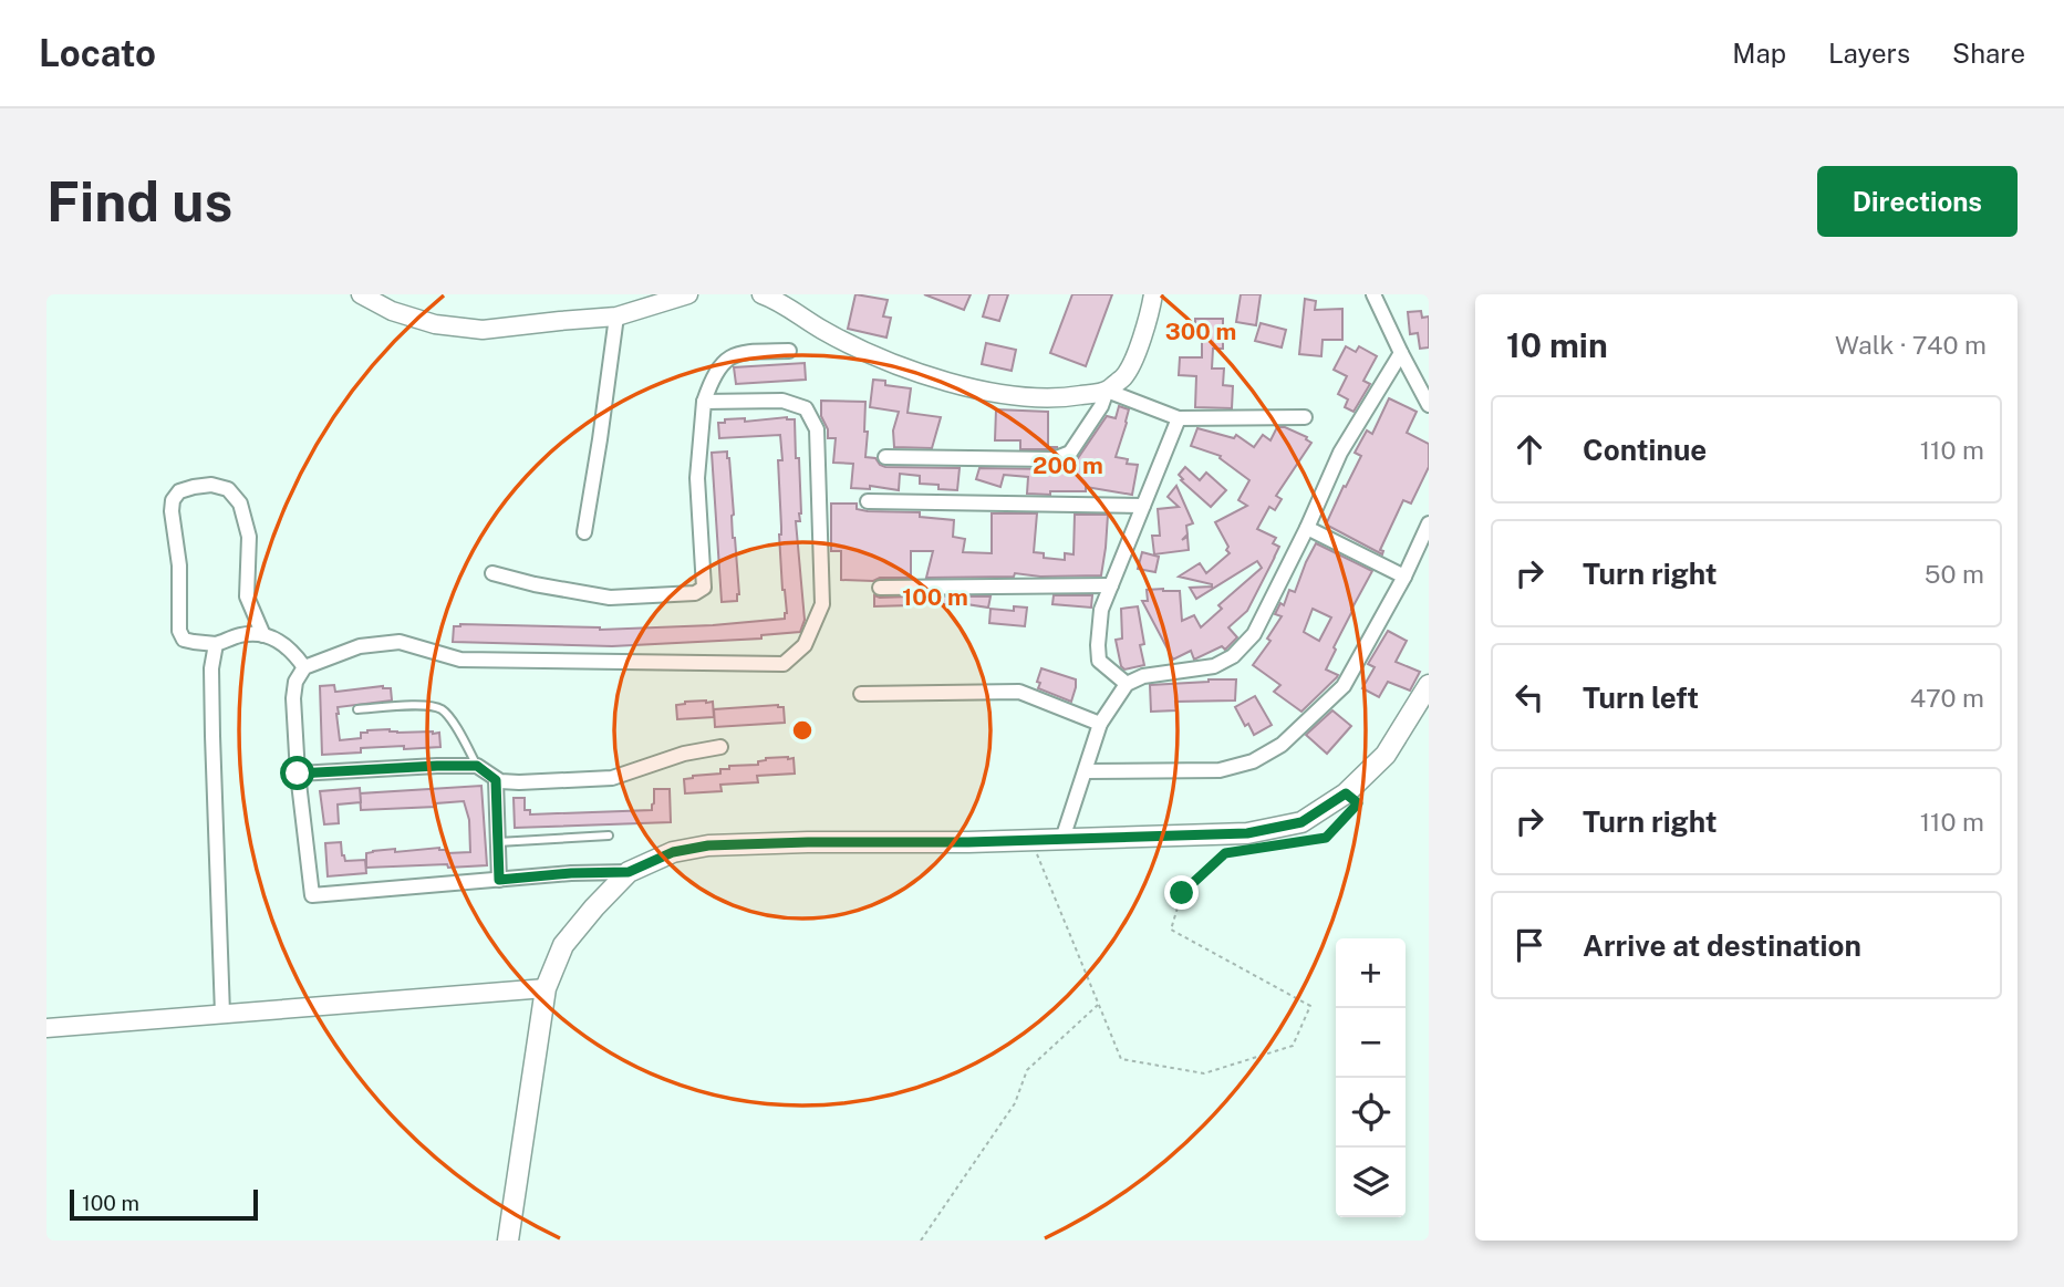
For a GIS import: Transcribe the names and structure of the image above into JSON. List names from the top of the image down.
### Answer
{
  "scale_bar": "100 m",
  "page": {
    "header": "Locato",
    "nav": ["Map", "Layers", "Share"],
    "buttons": "Directions",
    "title": "Find us",
    "heading": ["10 min", "Walk · 740 m"],
    "list": [
      ["Continue", "110 m"],
      ["Turn right", "50 m"],
      ["Turn left", "470 m"],
      ["Turn right", "110 m"],
      "Arrive at destination"
    ],
    "map_buttons": ["+", "−"],
    "scale": "100 m"
  },
  "rings": ["300 m", "200 m", "100 m"]
}
